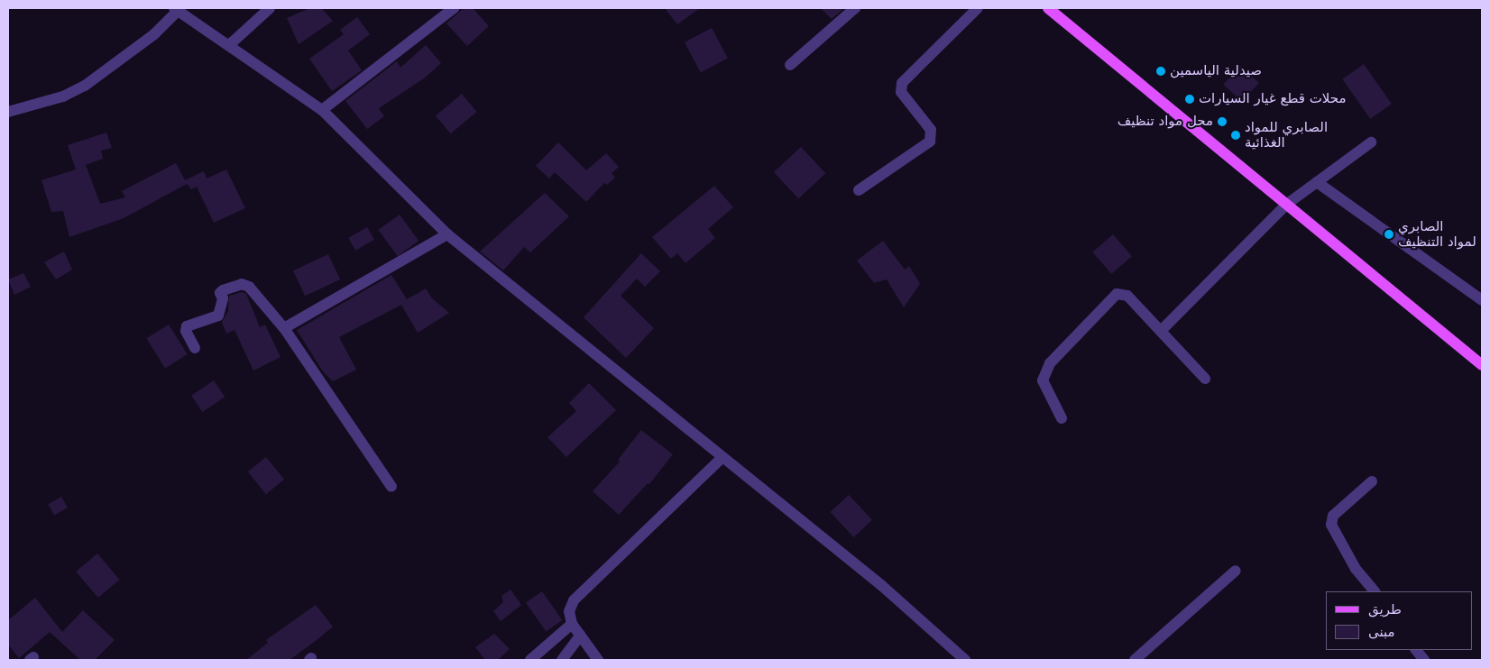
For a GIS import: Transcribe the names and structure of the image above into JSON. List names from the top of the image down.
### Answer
{
  "places": [
    "صيدلية الياسمين",
    "محلات قطع غيار السيارات",
    "محل مواد تنظيف",
    "الصابري للمواد الغذائية",
    "الصابري لمواد التنظيف"
  ],
  "legend": ["طريق", "مبنى"]
}
